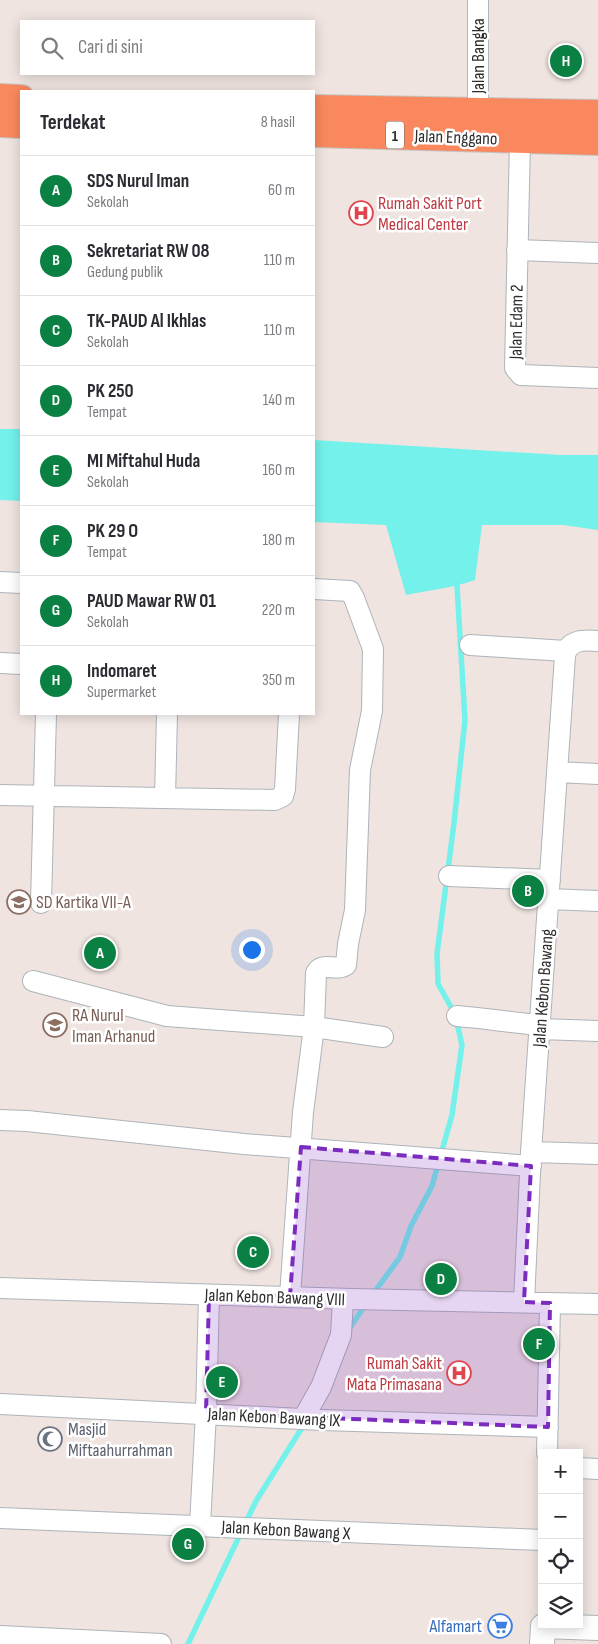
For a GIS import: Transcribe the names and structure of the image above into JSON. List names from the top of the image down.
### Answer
{
  "streets": {
    "highway": ["1", "Jalan Enggano"],
    "street": [
      "Jalan Bangka",
      "Jalan Edam 2",
      "Jalan Kebon Bawang",
      "Jalan Kebon Bawang VIII",
      "Jalan Kebon Bawang IX",
      "Jalan Kebon Bawang X"
    ]
  },
  "crossings": [
    ["Jalan Bangka", "Jalan Enggano"],
    ["Jalan Enggano", "Jalan Edam 2"],
    ["Jalan Kebon Bawang", "Jalan Kebon Bawang VIII"]
  ],
  "places": {
    "hospital": ["Rumah Sakit Port Medical Center", "Rumah Sakit Mata Primasana"],
    "school or university": ["SD Kartika VII-A", "RA Nurul Iman Arhanud"],
    "mosque": ["Masjid Miftaahurrahman"],
    "supermarket": ["Alfamart"]
  },
  "page": {
    "search": "Cari di sini",
    "pins": [
      "H",
      "B",
      "A",
      "C",
      "D",
      "F",
      "E",
      "G"
    ],
    "heading": ["Terdekat", "8 hasil"],
    "list": [
      {
        "mark": "A",
        "name": "SDS Nurul Iman",
        "note": "Sekolah",
        "value": "60 m"
      },
      {
        "mark": "B",
        "name": "Sekretariat RW 08",
        "note": "Gedung publik",
        "value": "110 m"
      },
      {
        "mark": "C",
        "name": "TK-PAUD Al Ikhlas",
        "note": "Sekolah",
        "value": "110 m"
      },
      {
        "mark": "D",
        "name": "PK 250",
        "note": "Tempat",
        "value": "140 m"
      },
      {
        "mark": "E",
        "name": "MI Miftahul Huda",
        "note": "Sekolah",
        "value": "160 m"
      },
      {
        "mark": "F",
        "name": "PK 29 O",
        "note": "Tempat",
        "value": "180 m"
      },
      {
        "mark": "G",
        "name": "PAUD Mawar RW 01",
        "note": "Sekolah",
        "value": "220 m"
      },
      {
        "mark": "H",
        "name": "Indomaret",
        "note": "Supermarket",
        "value": "350 m"
      }
    ],
    "map_buttons": ["+", "−"]
  }
}
